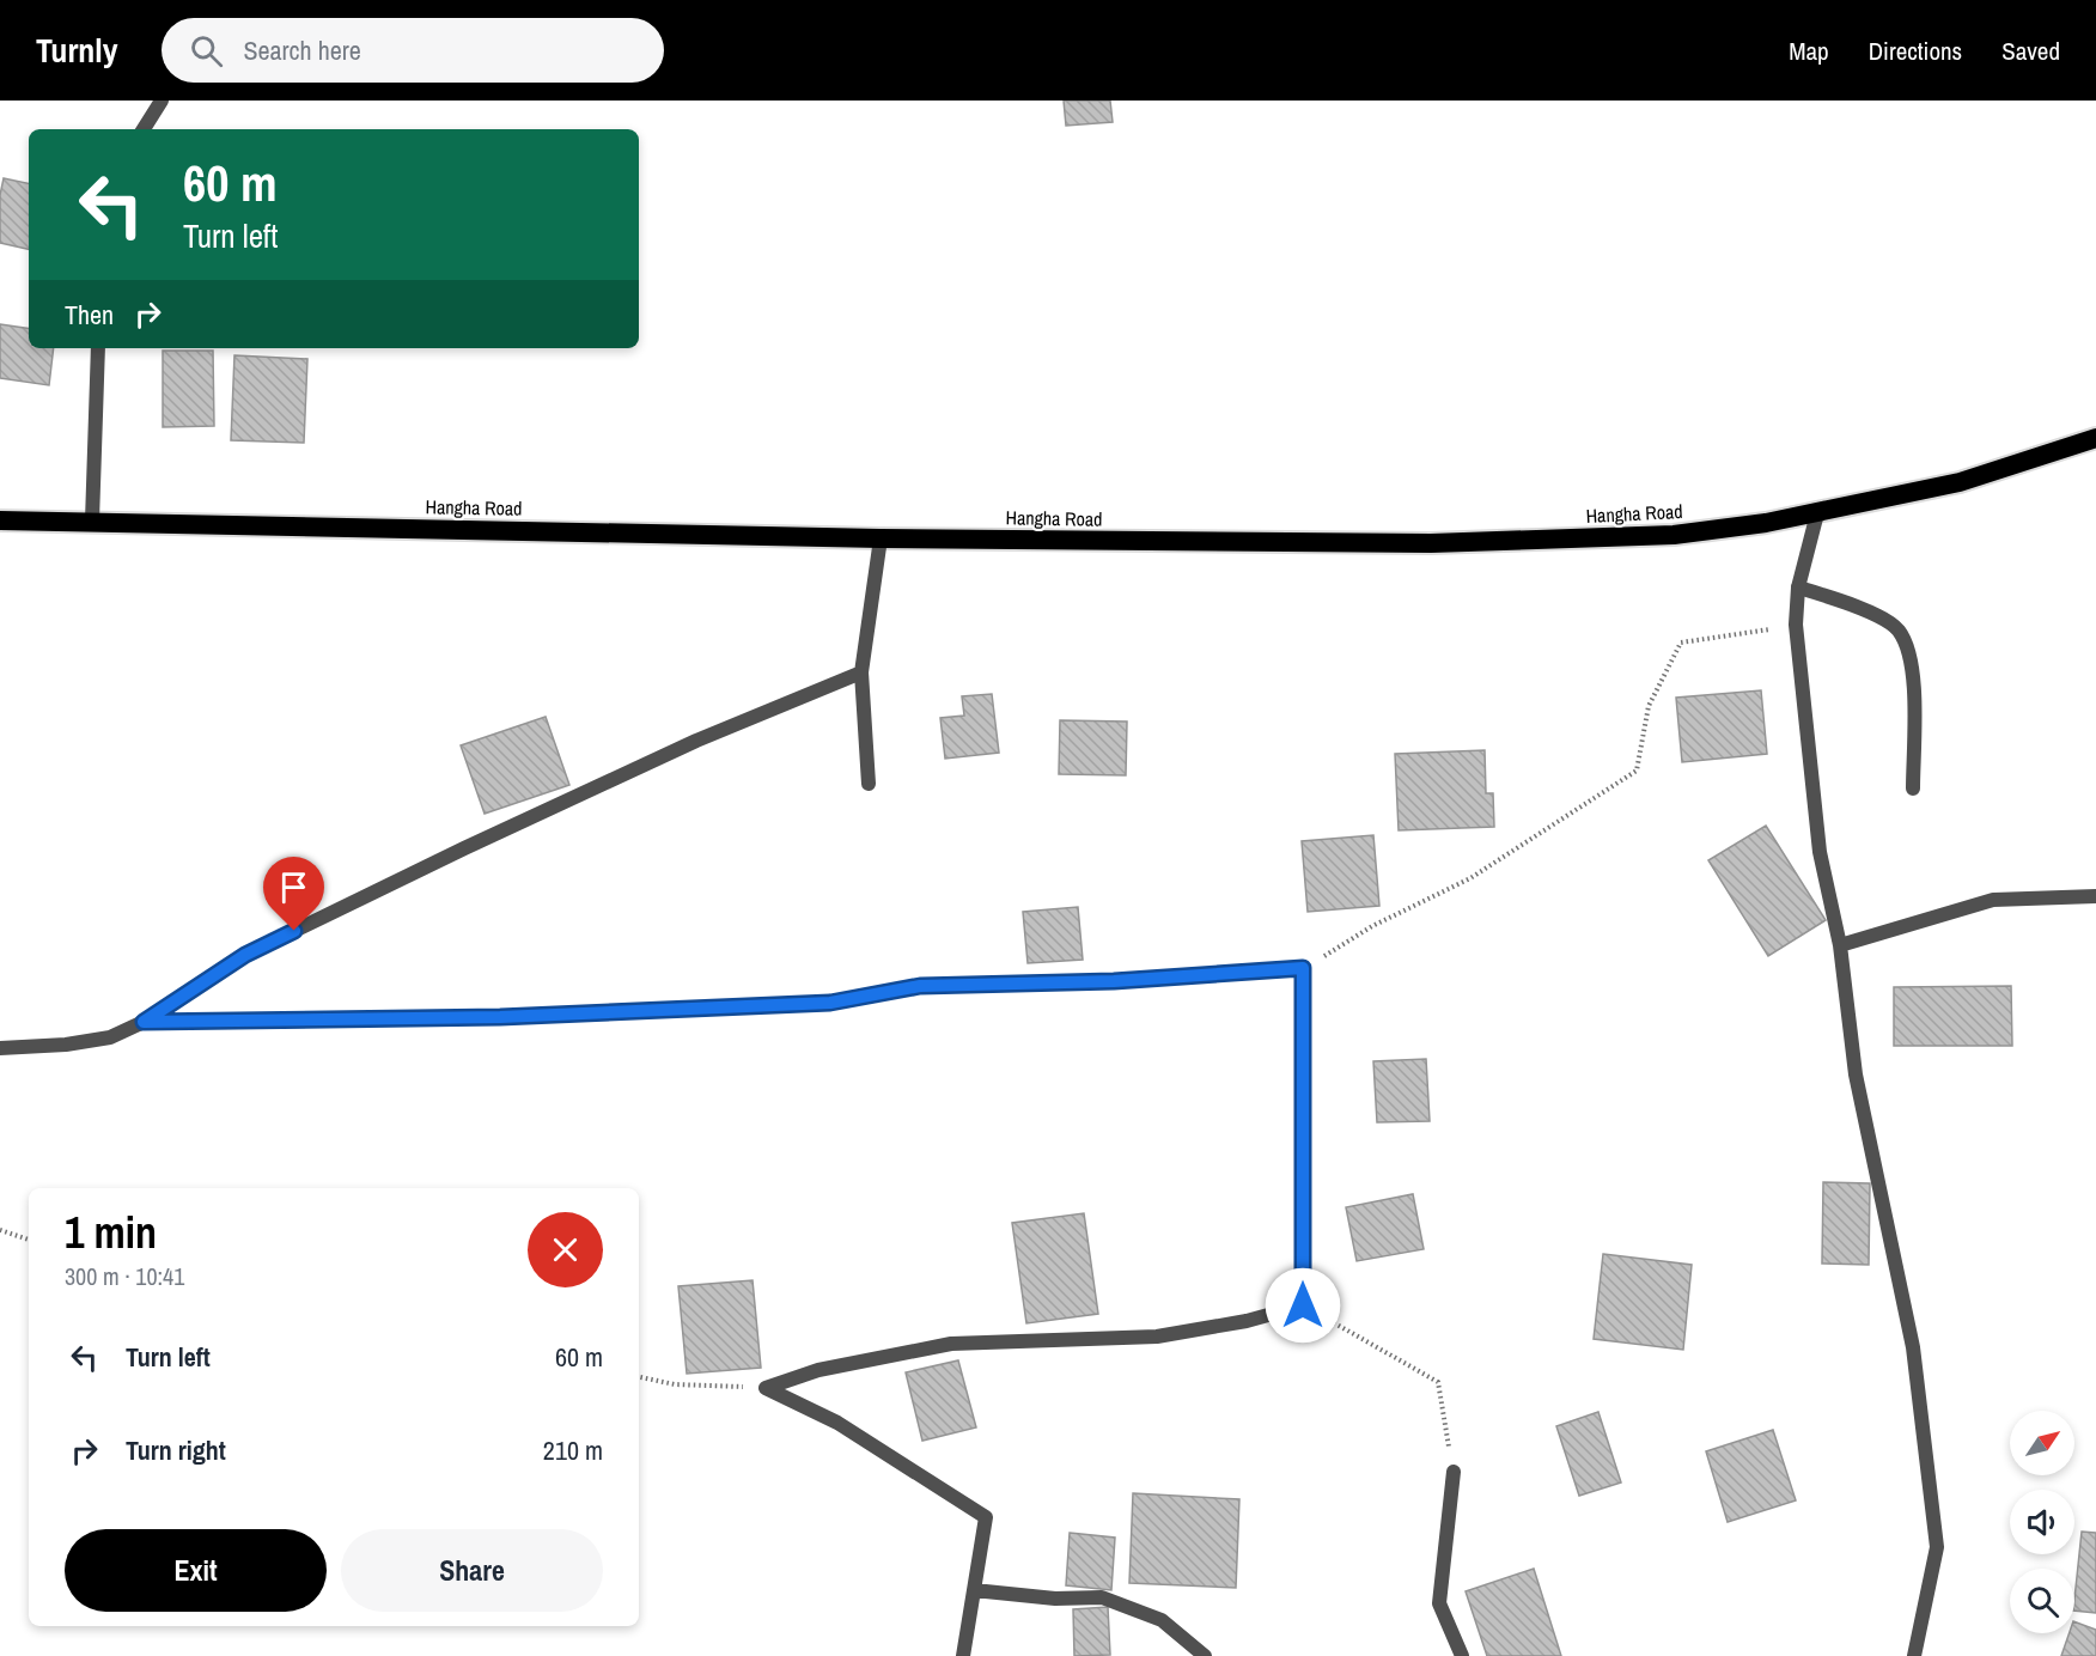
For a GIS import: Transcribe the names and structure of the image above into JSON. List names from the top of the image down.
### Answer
{
  "streets": {
    "highway": ["Hangha Road"]
  },
  "north": "top right",
  "page": {
    "header": "Turnly",
    "search": "Search here",
    "nav": ["Map", "Directions", "Saved"],
    "turn": ["60 m", "Turn left"],
    "then": "Then",
    "heading": ["1 min", "300 m · 10:41"],
    "list": [
      {
        "name": "Turn left",
        "value": "60 m"
      },
      {
        "name": "Turn right",
        "value": "210 m"
      }
    ],
    "buttons": ["Exit", "Share"]
  }
}
